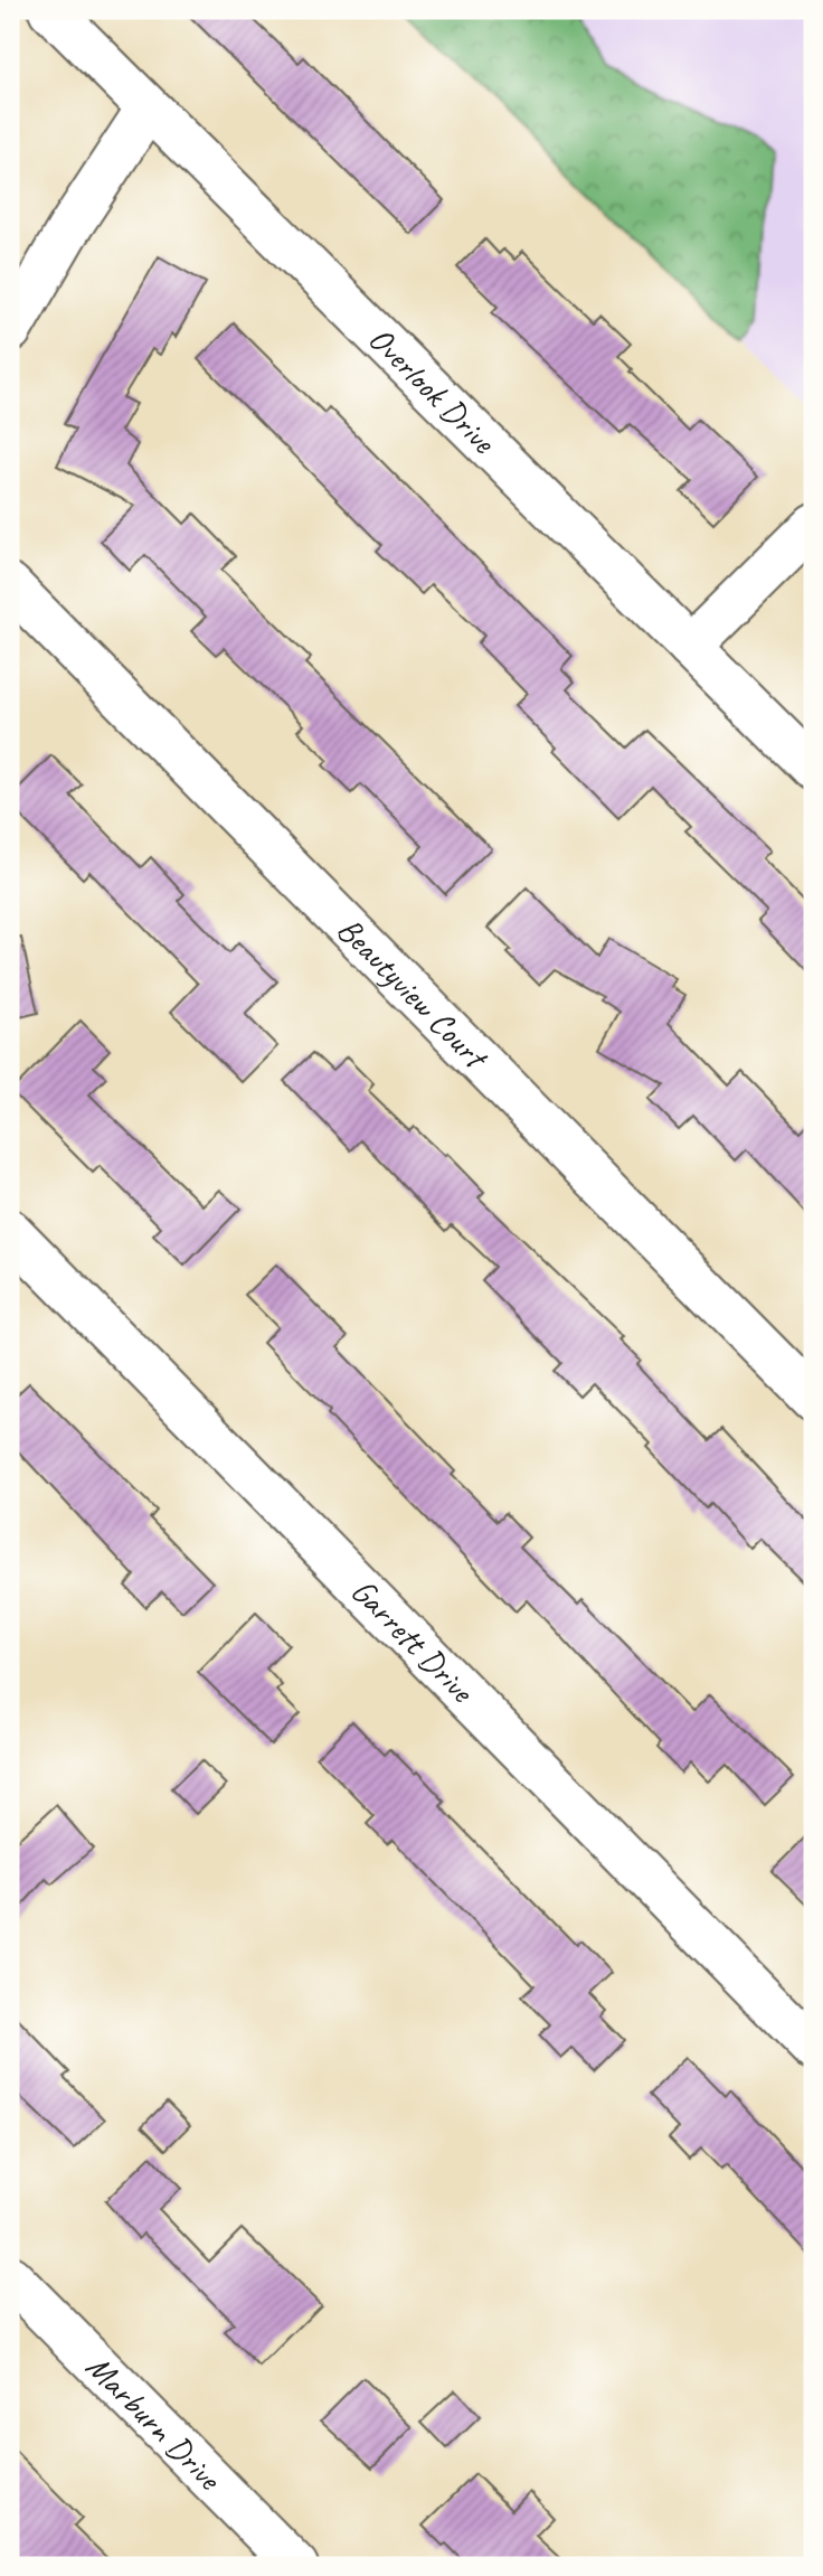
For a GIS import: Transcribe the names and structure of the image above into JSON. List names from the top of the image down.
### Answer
{
  "streets": {
    "street": [
      "Overlook Drive",
      "Beautyview Court",
      "Garrett Drive",
      "Marburn Drive"
    ]
  }
}
